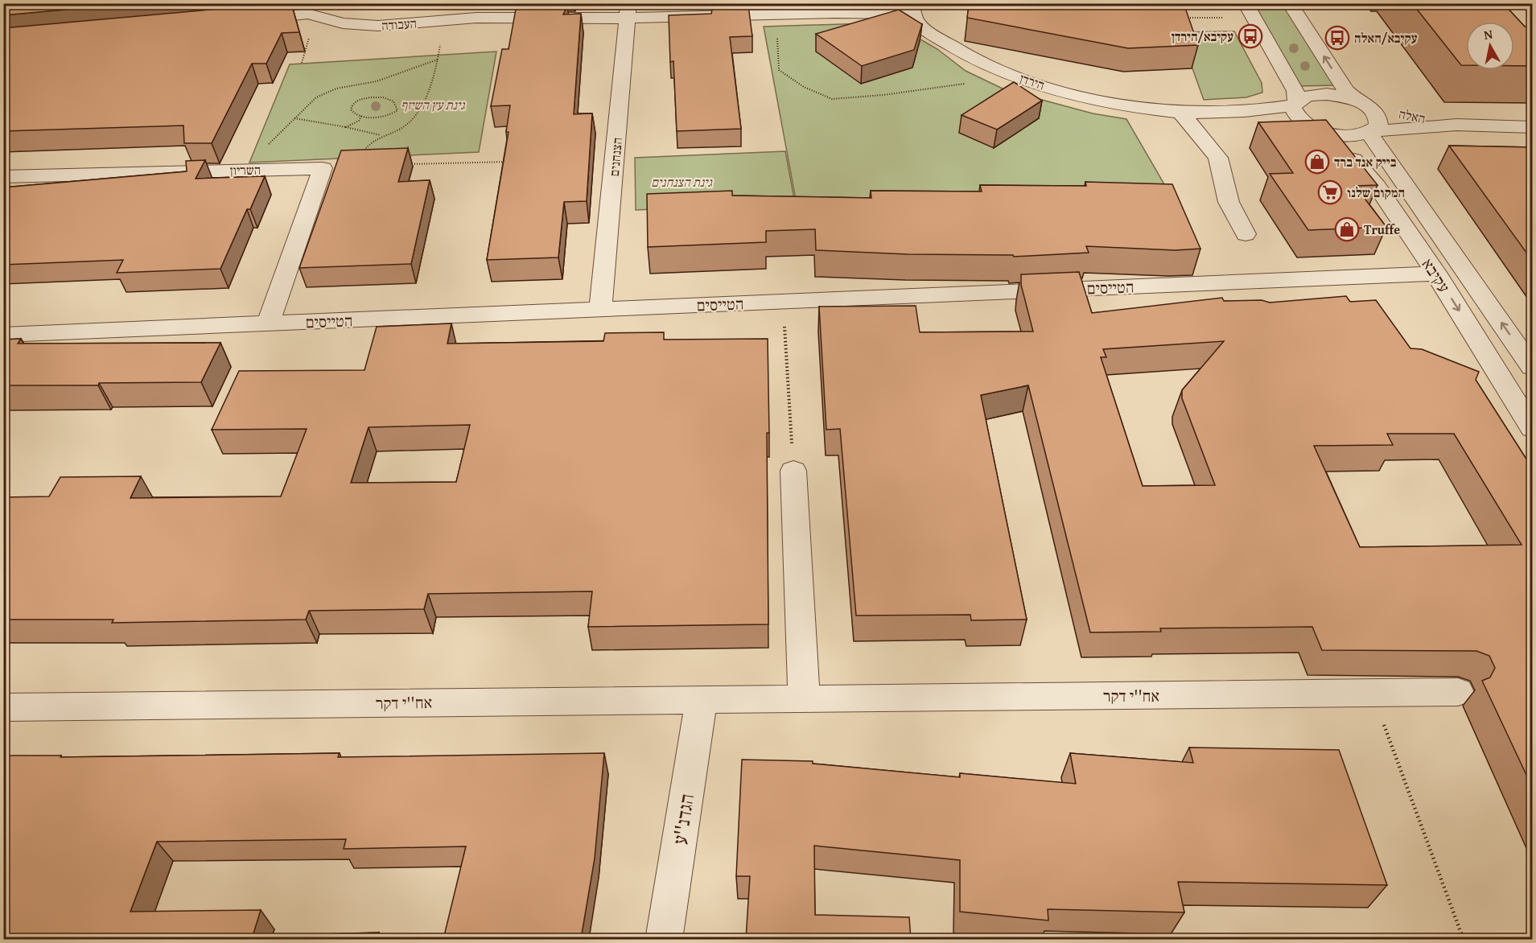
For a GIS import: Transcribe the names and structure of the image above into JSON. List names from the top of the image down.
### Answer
{
  "streets": {
    "street": [
      "העבודה",
      "הירדן",
      "האלה",
      "הצנחנים",
      "השריון",
      "עקיבא",
      "הטייסים",
      "אח''י דקר",
      "הגדנ''ע"
    ]
  },
  "crossings": [
    ["העבודה", "הירדן"],
    ["העבודה", "הצנחנים"],
    ["הירדן", "האלה"],
    ["האלה", "עקיבא"],
    ["הצנחנים", "הטייסים"],
    ["עקיבא", "הטייסים"],
    ["אח''י דקר", "הגדנ''ע"]
  ],
  "parks": ["גינת עץ השיזף", "גינת הצנחנים"],
  "places": {
    "bus stop": ["עקיבא/הירדן", "עקיבא/האלה"],
    "shop": ["בייק אנד ברד", "Truffe"],
    "supermarket": ["המקום שלנו"]
  },
  "north": "top"
}
